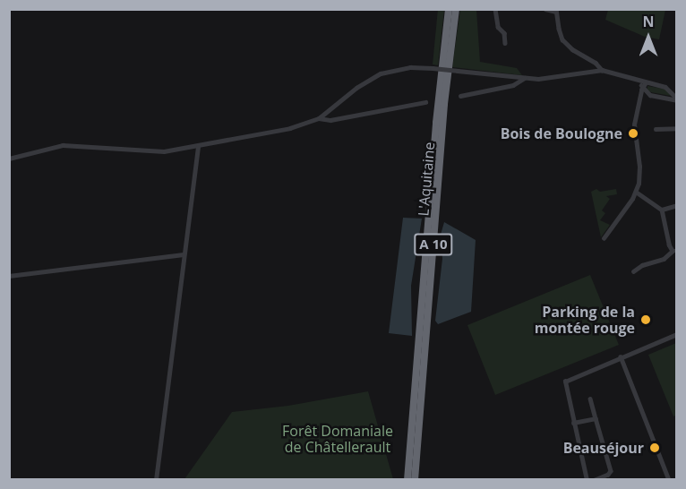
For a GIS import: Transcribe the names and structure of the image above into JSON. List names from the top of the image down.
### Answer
{
  "streets": {
    "highway": ["L'Aquitaine", "A 10"]
  },
  "parks": ["Forêt Domaniale de Châtellerault"],
  "places": ["Bois de Boulogne", "Parking de la montée rouge", "Beauséjour"],
  "north": "top"
}
